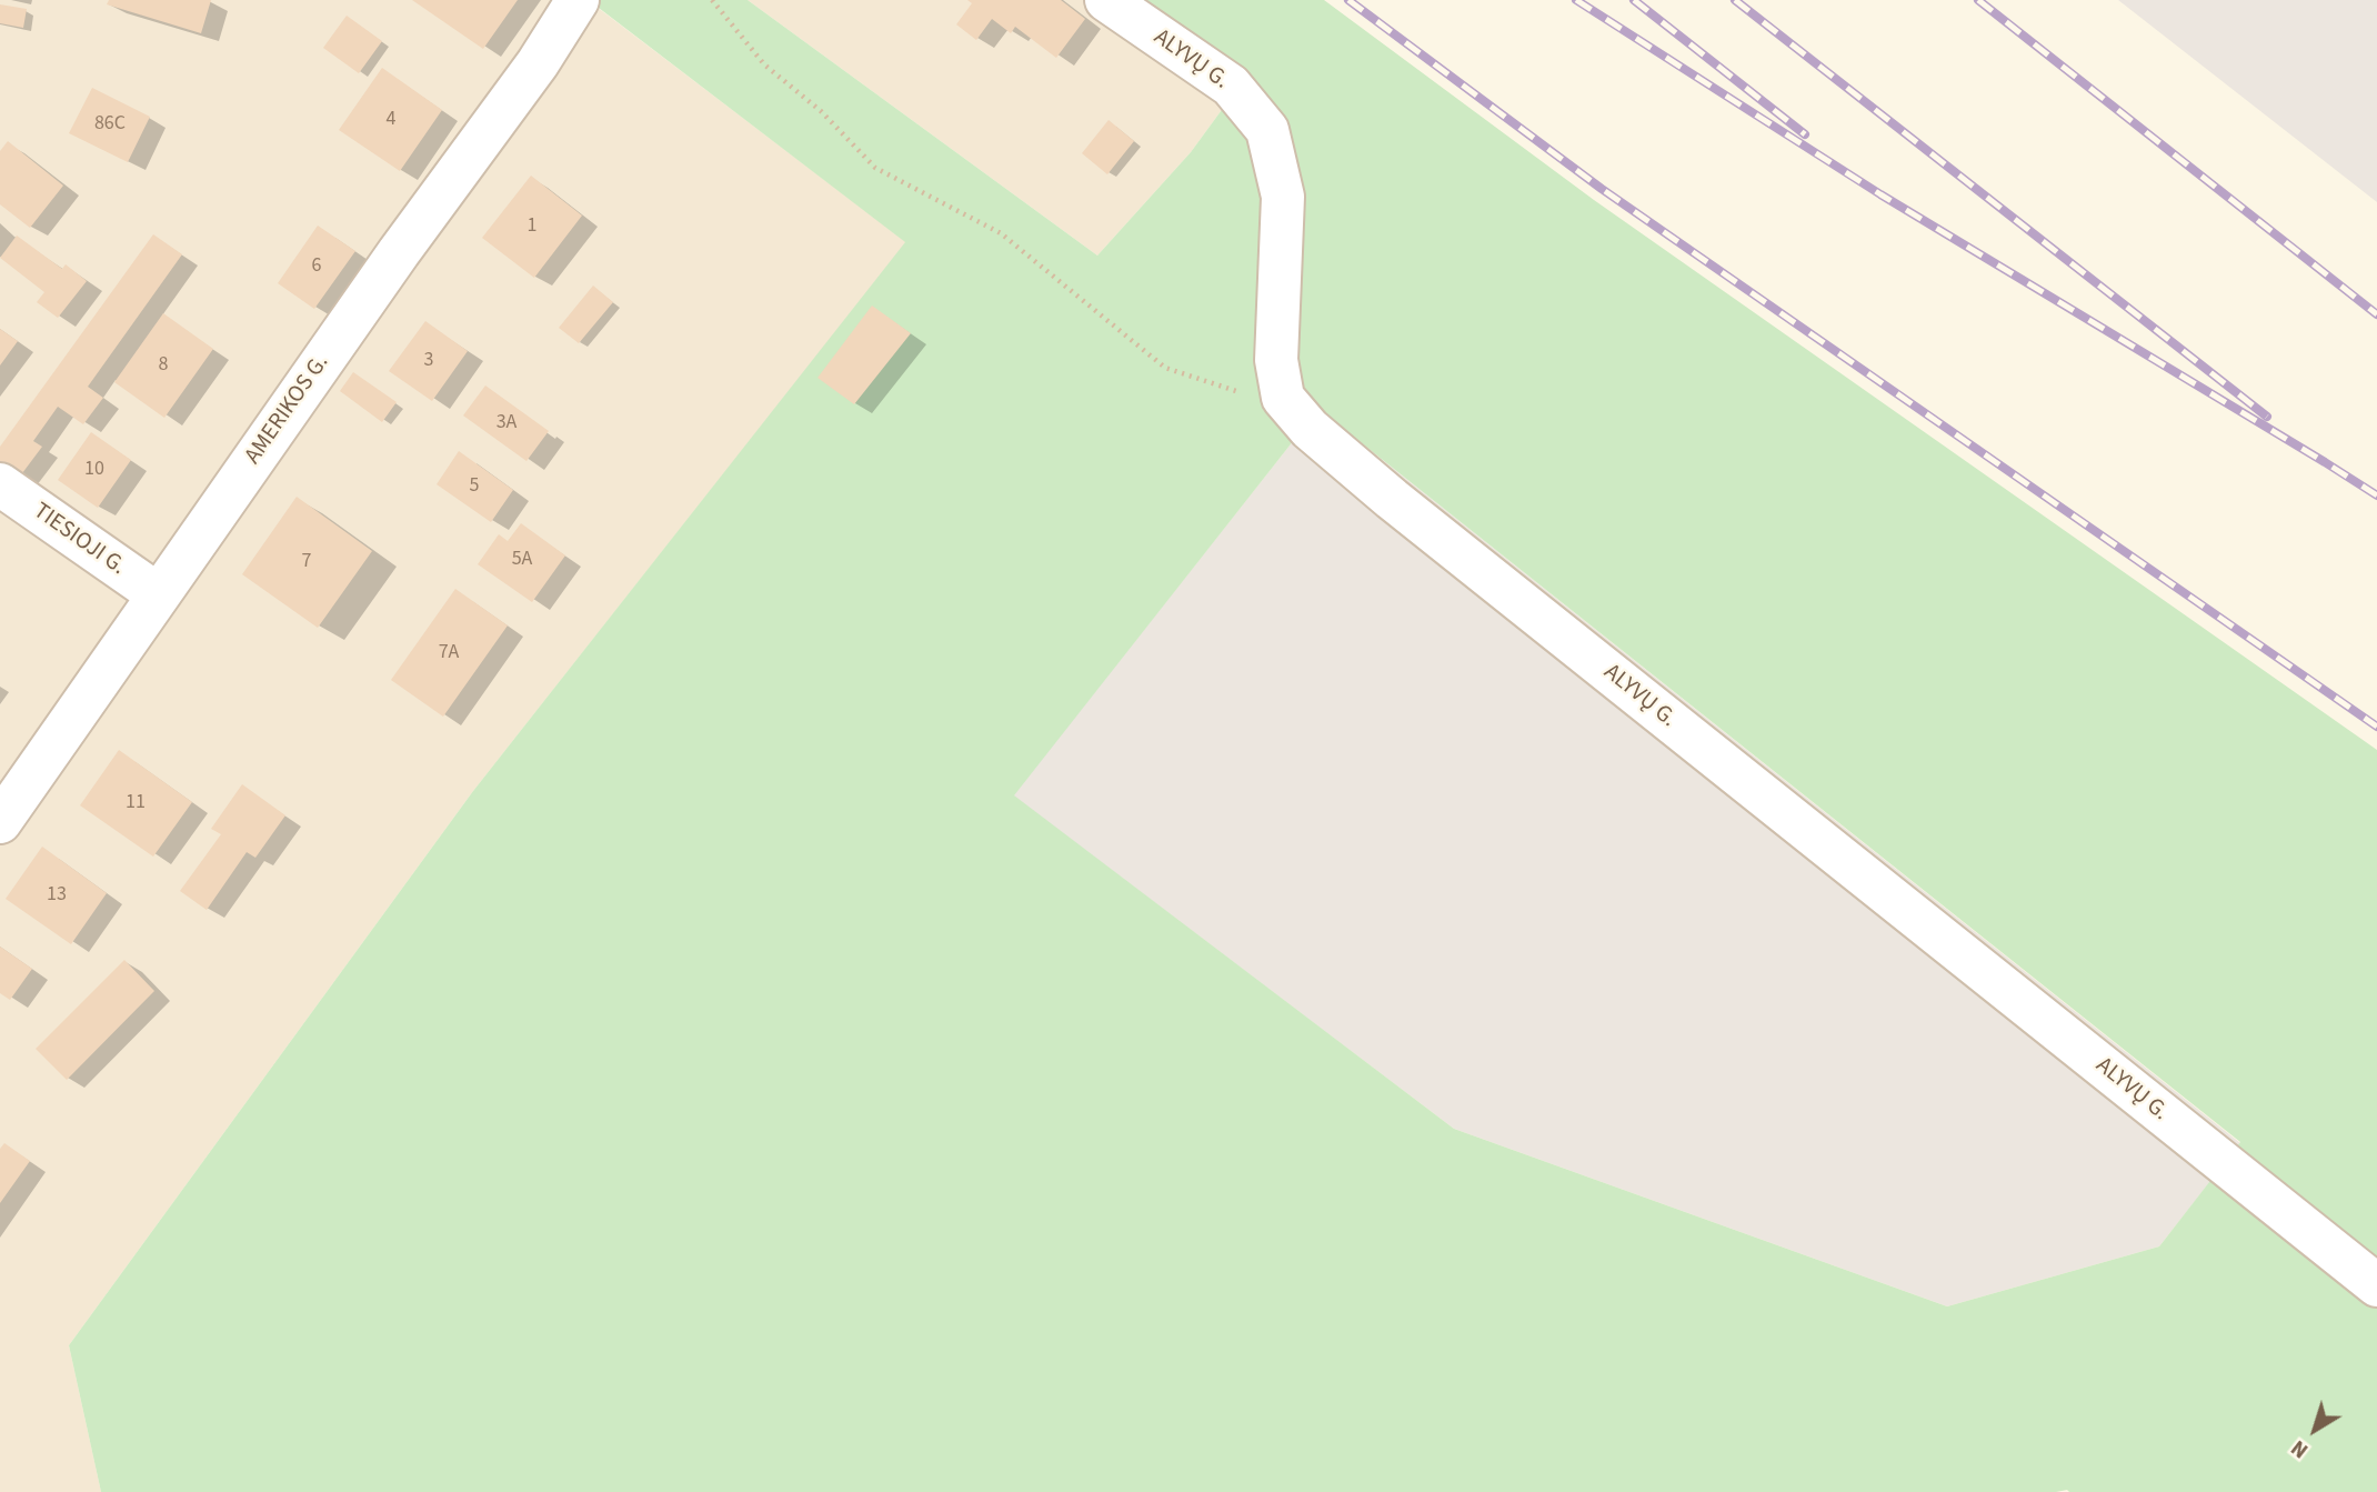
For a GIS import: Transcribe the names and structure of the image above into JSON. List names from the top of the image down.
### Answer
{
  "streets": {
    "street": ["ALYVŲ G.", "AMERIKOS G.", "TIESIOJI G."]
  },
  "crossings": [
    ["AMERIKOS G.", "TIESIOJI G."]
  ],
  "house_numbers": [
    "4",
    "86C",
    "1",
    "6",
    "3",
    "8",
    "3A",
    "10",
    "5",
    "5A",
    "7",
    "7A",
    "11",
    "13"
  ],
  "north": "bottom left"
}
